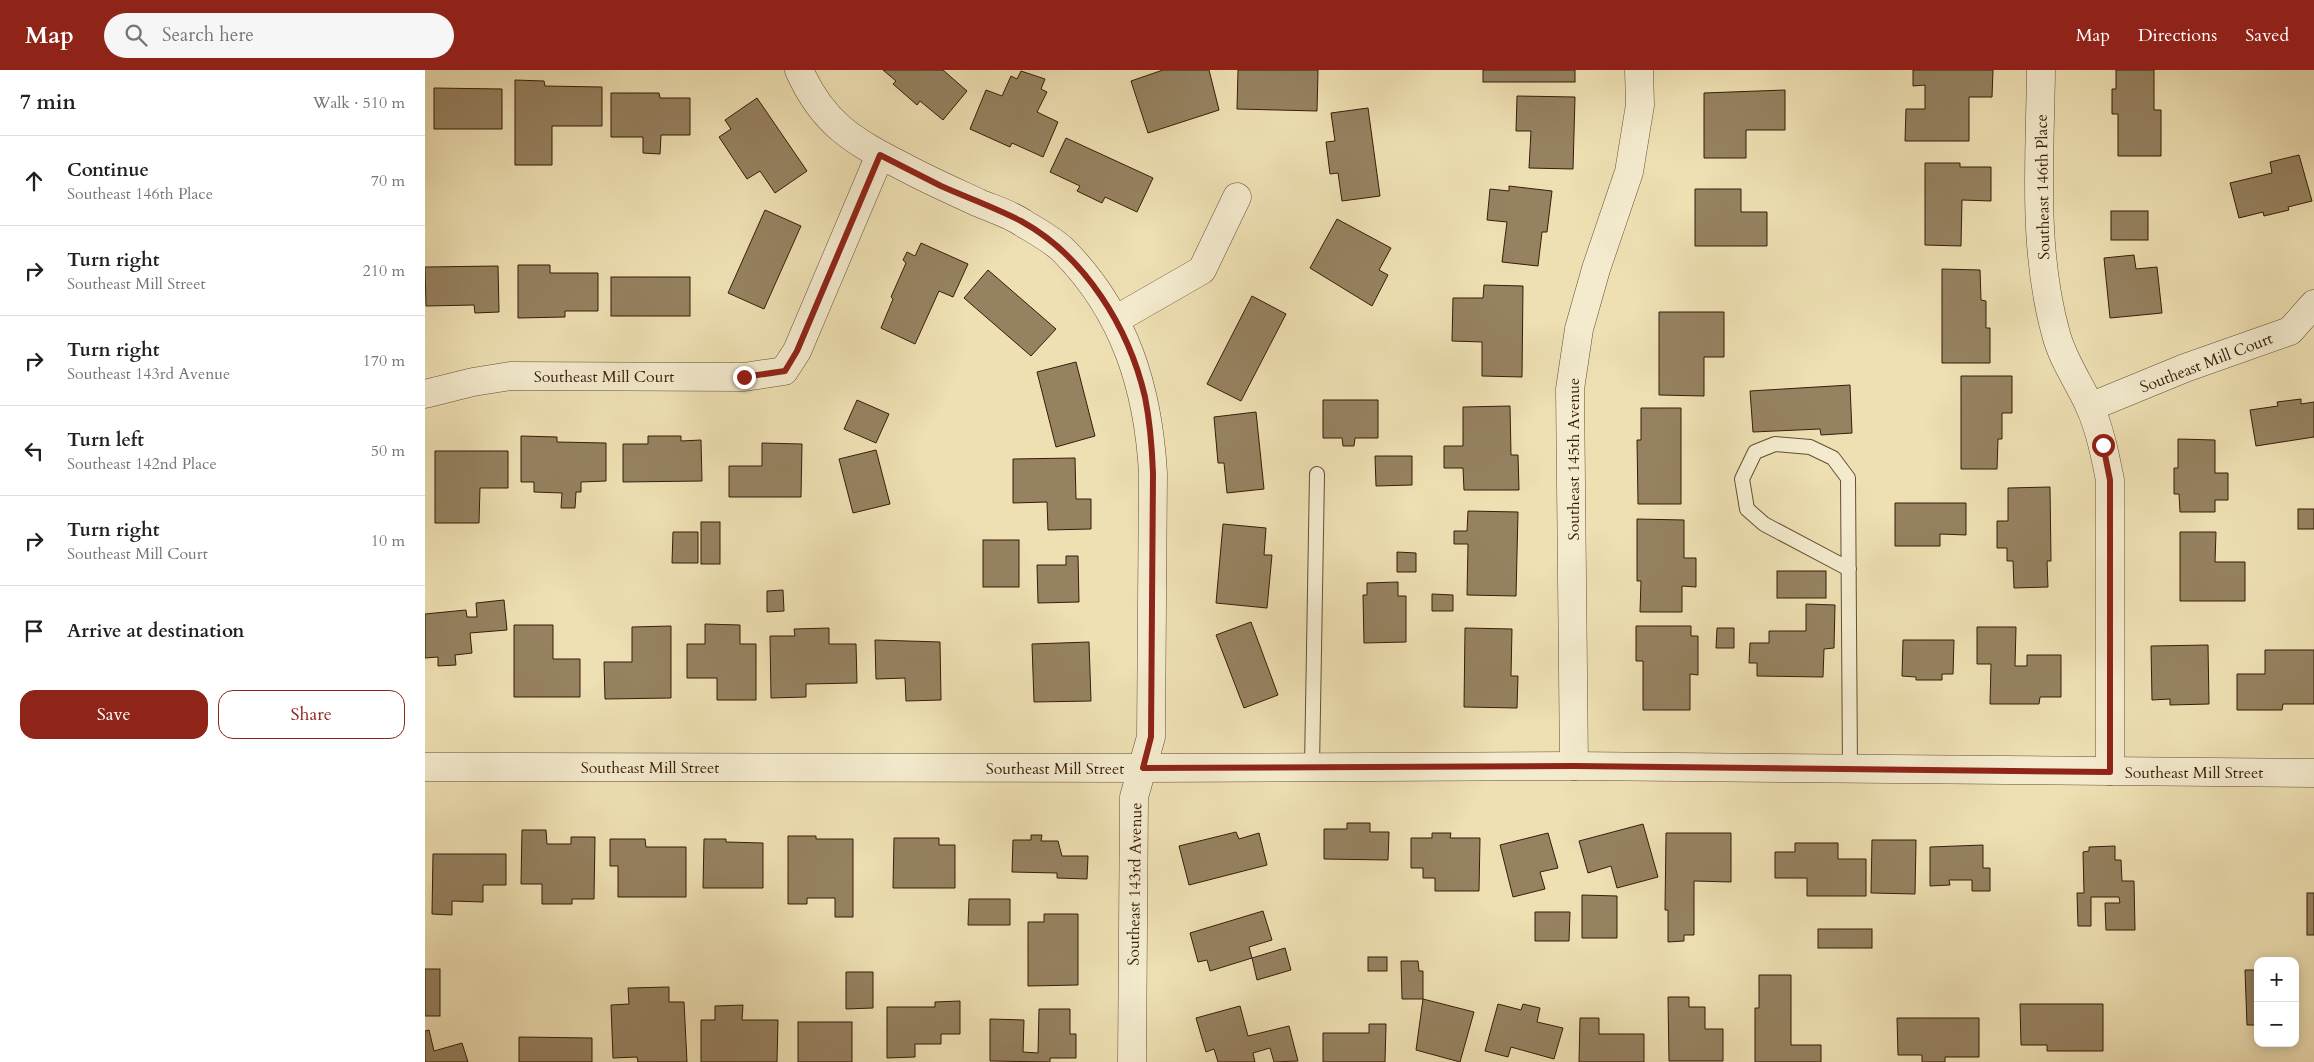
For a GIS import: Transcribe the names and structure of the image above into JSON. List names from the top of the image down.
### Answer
{
  "streets": {
    "street": [
      "Southeast 146th Place",
      "Southeast Mill Court",
      "Southeast 145th Avenue",
      "Southeast Mill Street",
      "Southeast 143rd Avenue"
    ]
  },
  "crossings": [
    ["Southeast 146th Place", "Southeast Mill Court"],
    ["Southeast 146th Place", "Southeast Mill Street"],
    ["Southeast Mill Court", "Southeast 143rd Avenue"],
    ["Southeast 145th Avenue", "Southeast Mill Street"],
    ["Southeast Mill Street", "Southeast 143rd Avenue"]
  ],
  "page": {
    "header": "Map",
    "search": "Search here",
    "nav": ["Map", "Directions", "Saved"],
    "heading": ["7 min", "Walk · 510 m"],
    "list": [
      ["Continue", "Southeast 146th Place", "70 m"],
      ["Turn right", "Southeast Mill Street", "210 m"],
      ["Turn right", "Southeast 143rd Avenue", "170 m"],
      ["Turn left", "Southeast 142nd Place", "50 m"],
      ["Turn right", "Southeast Mill Court", "10 m"],
      "Arrive at destination"
    ],
    "buttons": ["Save", "Share"],
    "map_buttons": ["+", "−"]
  }
}
